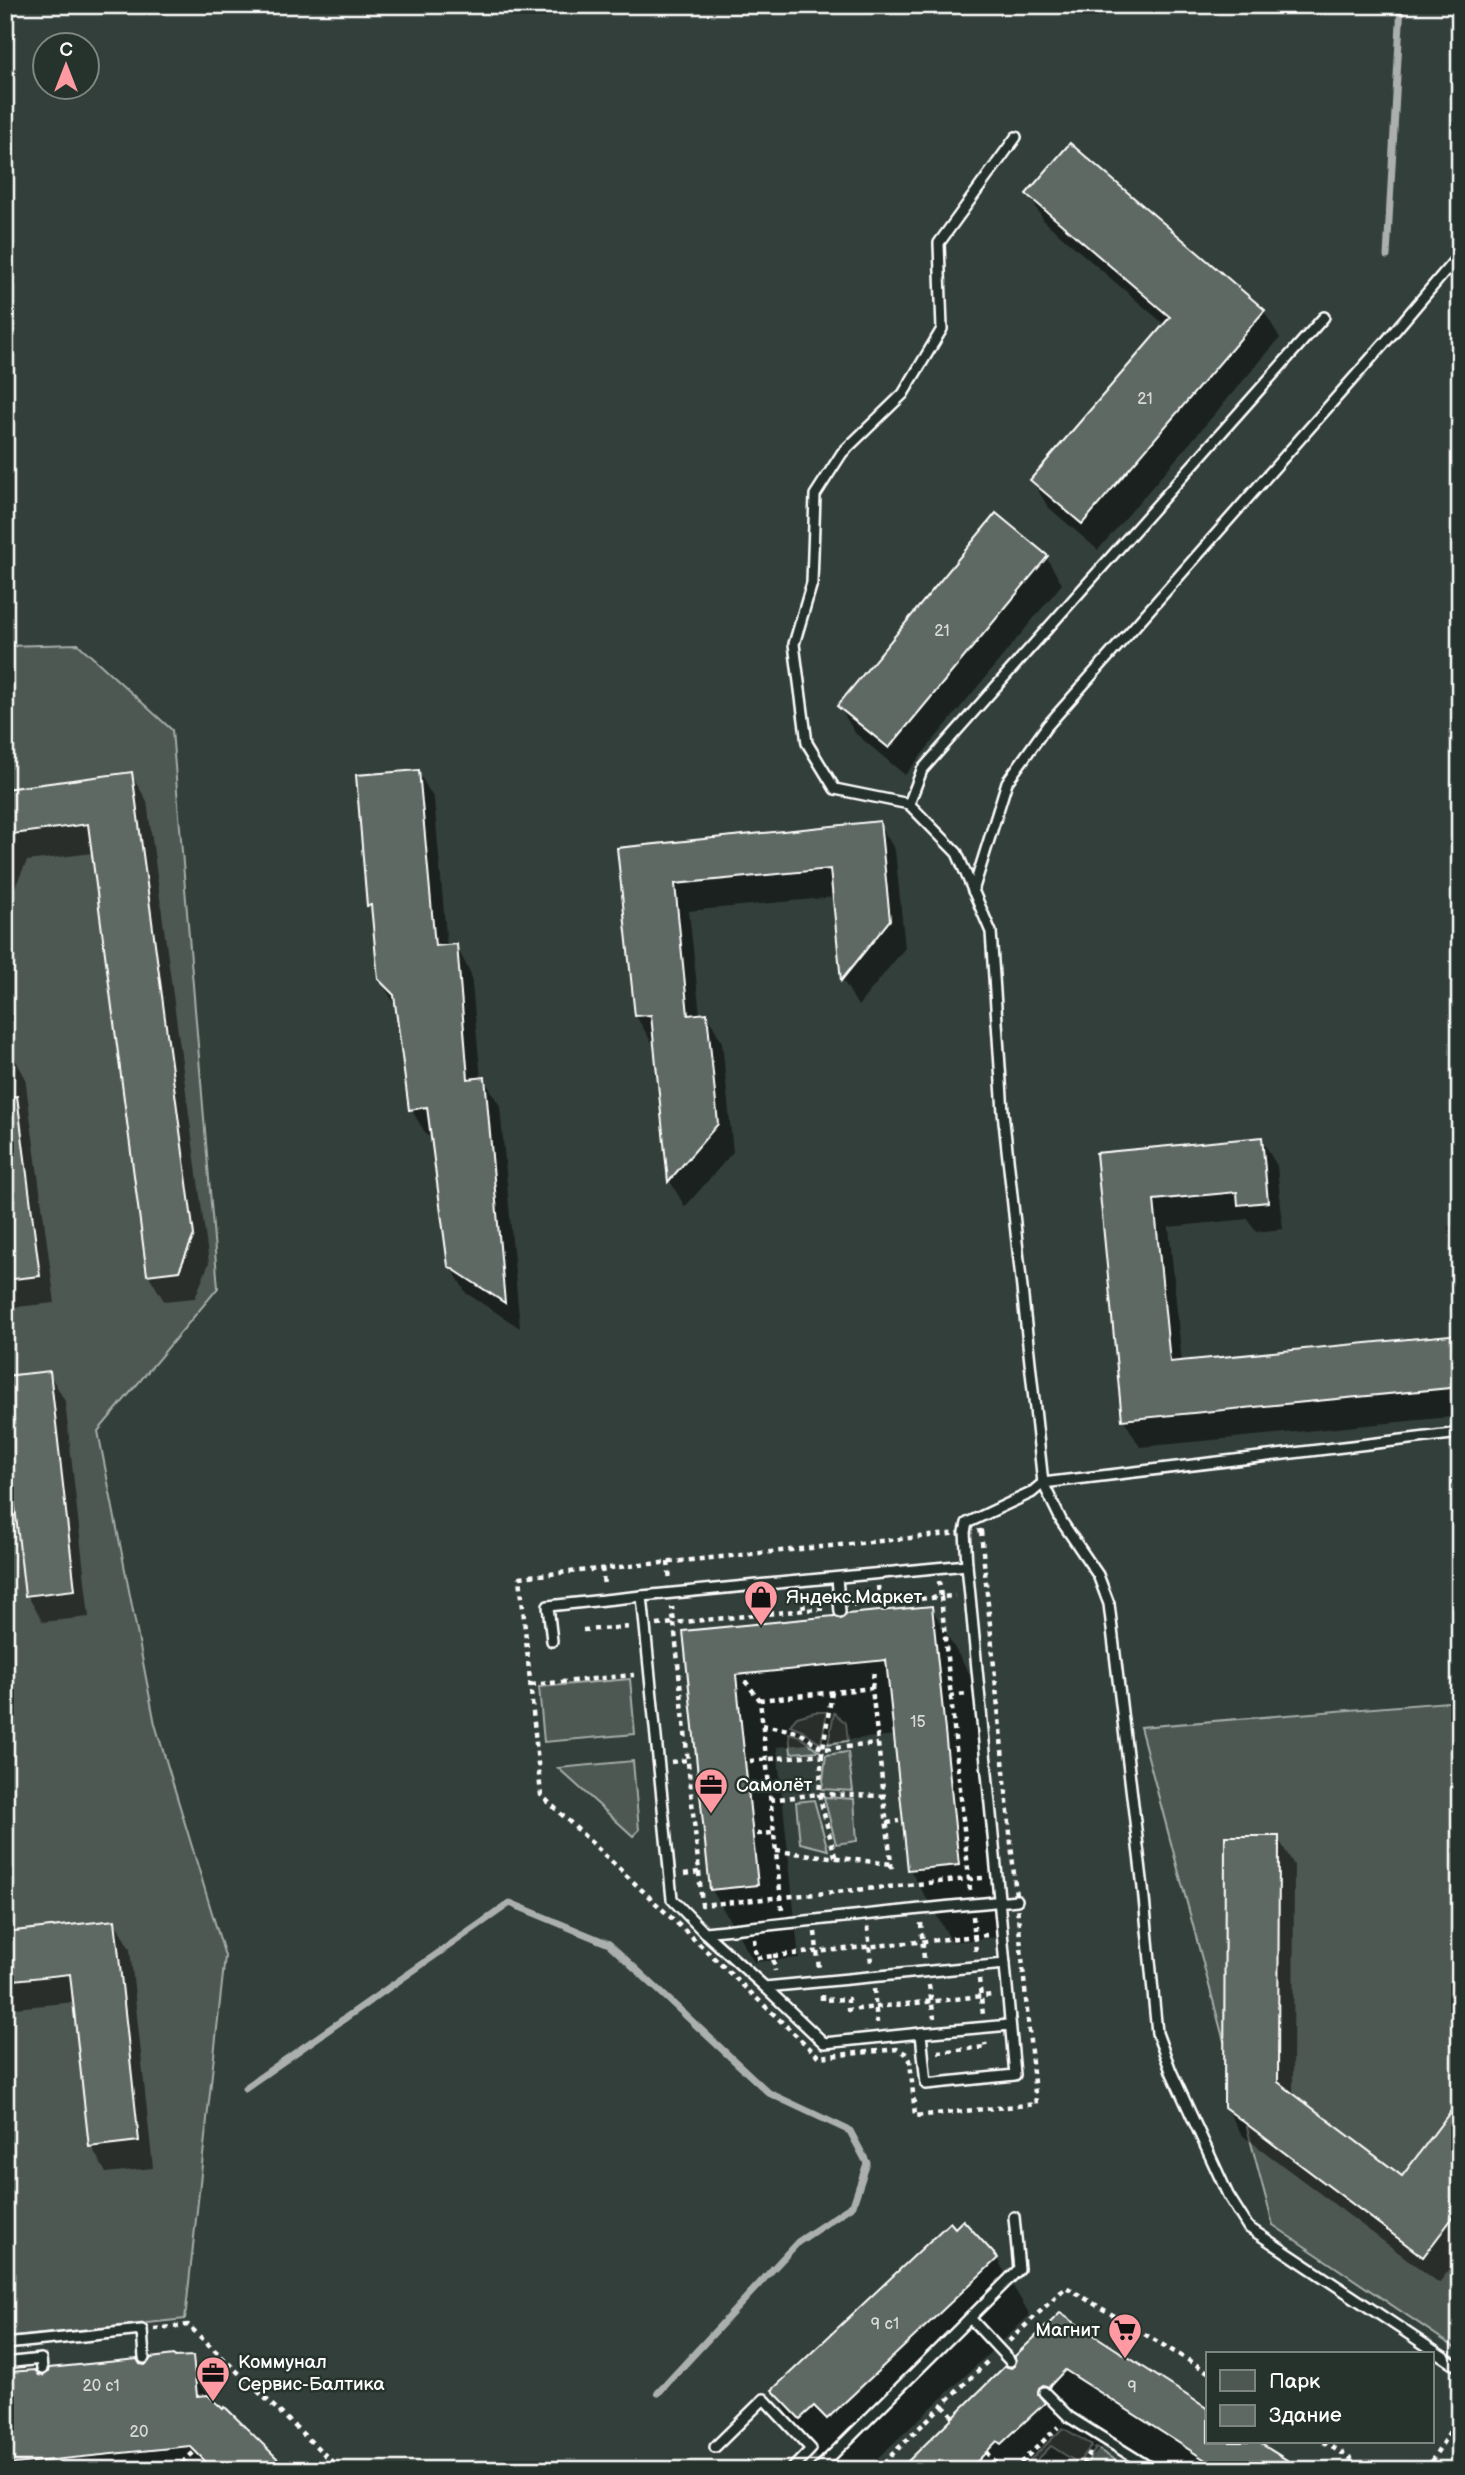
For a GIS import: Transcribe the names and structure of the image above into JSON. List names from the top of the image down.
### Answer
{
  "places": {
    "shop": ["Яндекс.Маркет"],
    "office": ["Самолёт", "Коммунал Сервис-Балтика"],
    "supermarket": ["Магнит"]
  },
  "house_numbers": [
    "21",
    "21",
    "15",
    "9 c1",
    "20 с1",
    "9",
    "20"
  ],
  "legend": ["Парк", "Здание"],
  "north": "top"
}
